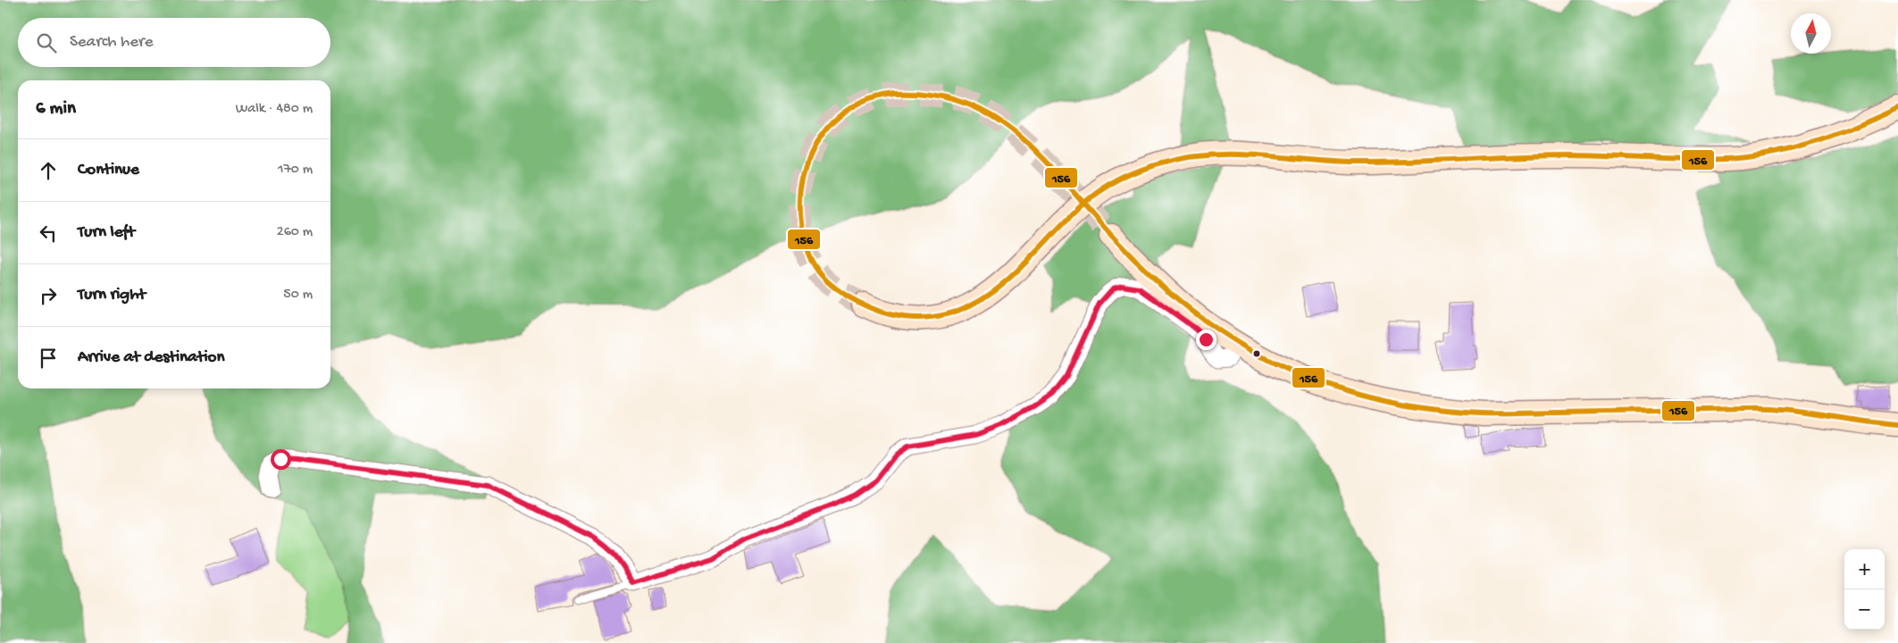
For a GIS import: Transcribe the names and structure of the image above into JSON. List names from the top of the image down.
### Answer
{
  "lines": ["transit line 156"],
  "north": "top",
  "page": {
    "search": "Search here",
    "heading": ["6 min", "Walk · 480 m"],
    "list": [
      ["Continue", "170 m"],
      ["Turn left", "260 m"],
      ["Turn right", "50 m"],
      "Arrive at destination"
    ],
    "map_buttons": ["+", "−"]
  }
}
